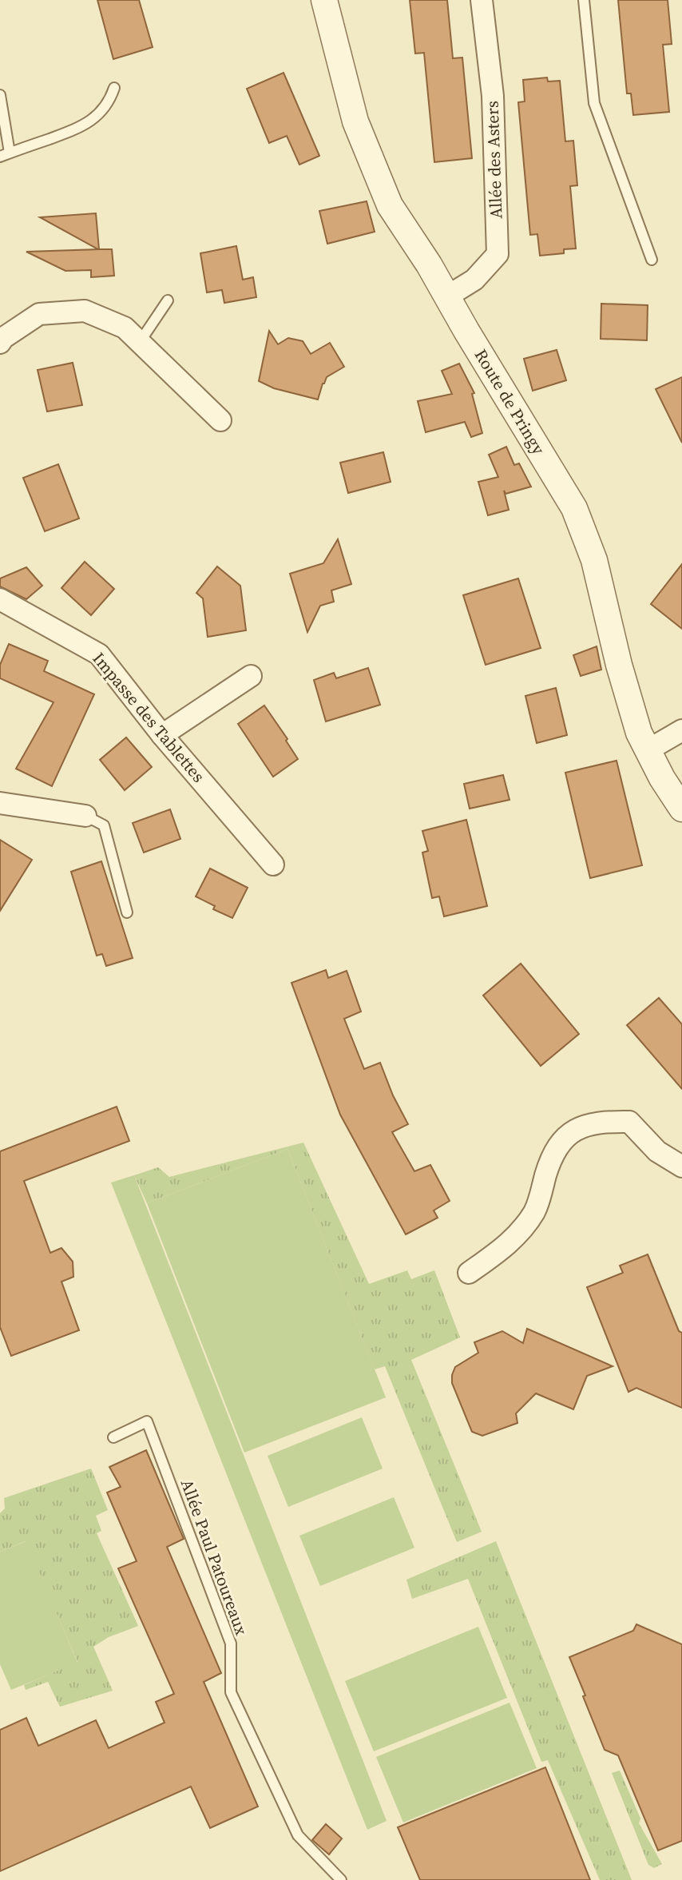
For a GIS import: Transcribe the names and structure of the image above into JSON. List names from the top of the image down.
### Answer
{
  "streets": {
    "street": ["Allée des Asters", "Route de Pringy", "Impasse des Tablettes"],
    "lane": ["Allée Paul Patoureaux"]
  },
  "crossings": [
    ["Allée des Asters", "Route de Pringy"]
  ]
}
